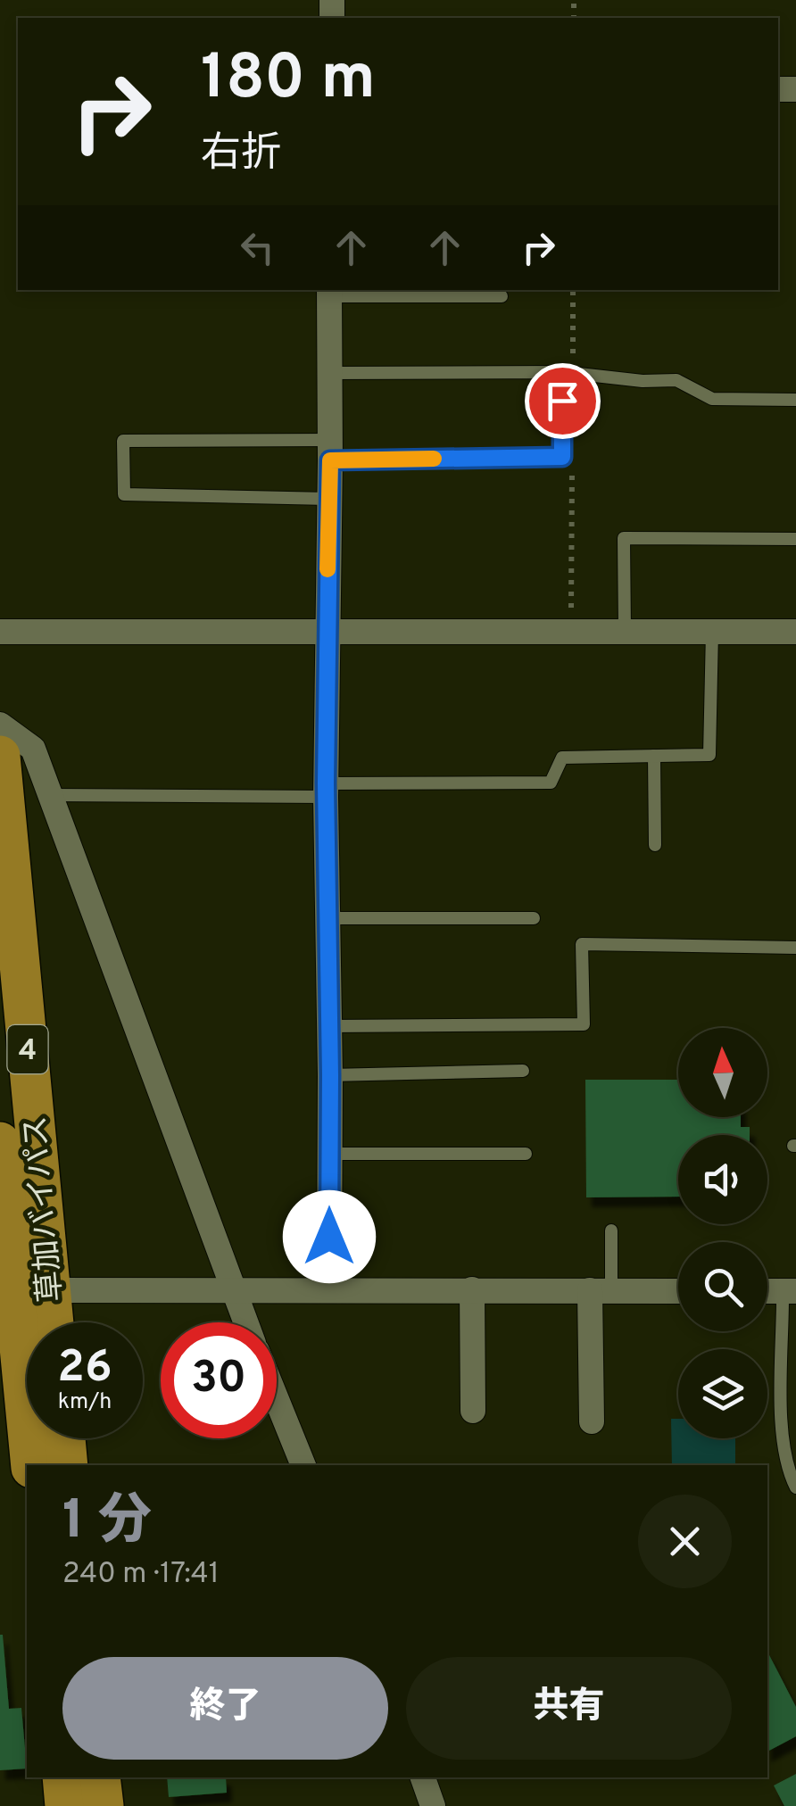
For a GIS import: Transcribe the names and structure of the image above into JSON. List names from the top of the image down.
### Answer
{
  "streets": {
    "highway": ["4", "草加バイパス"]
  },
  "north": "top",
  "page": {
    "turn": ["180 m", "右折"],
    "speed": "26 km/h",
    "limit": "30",
    "heading": ["1 分", "240 m · 17:41"],
    "buttons": ["終了", "共有"]
  }
}
